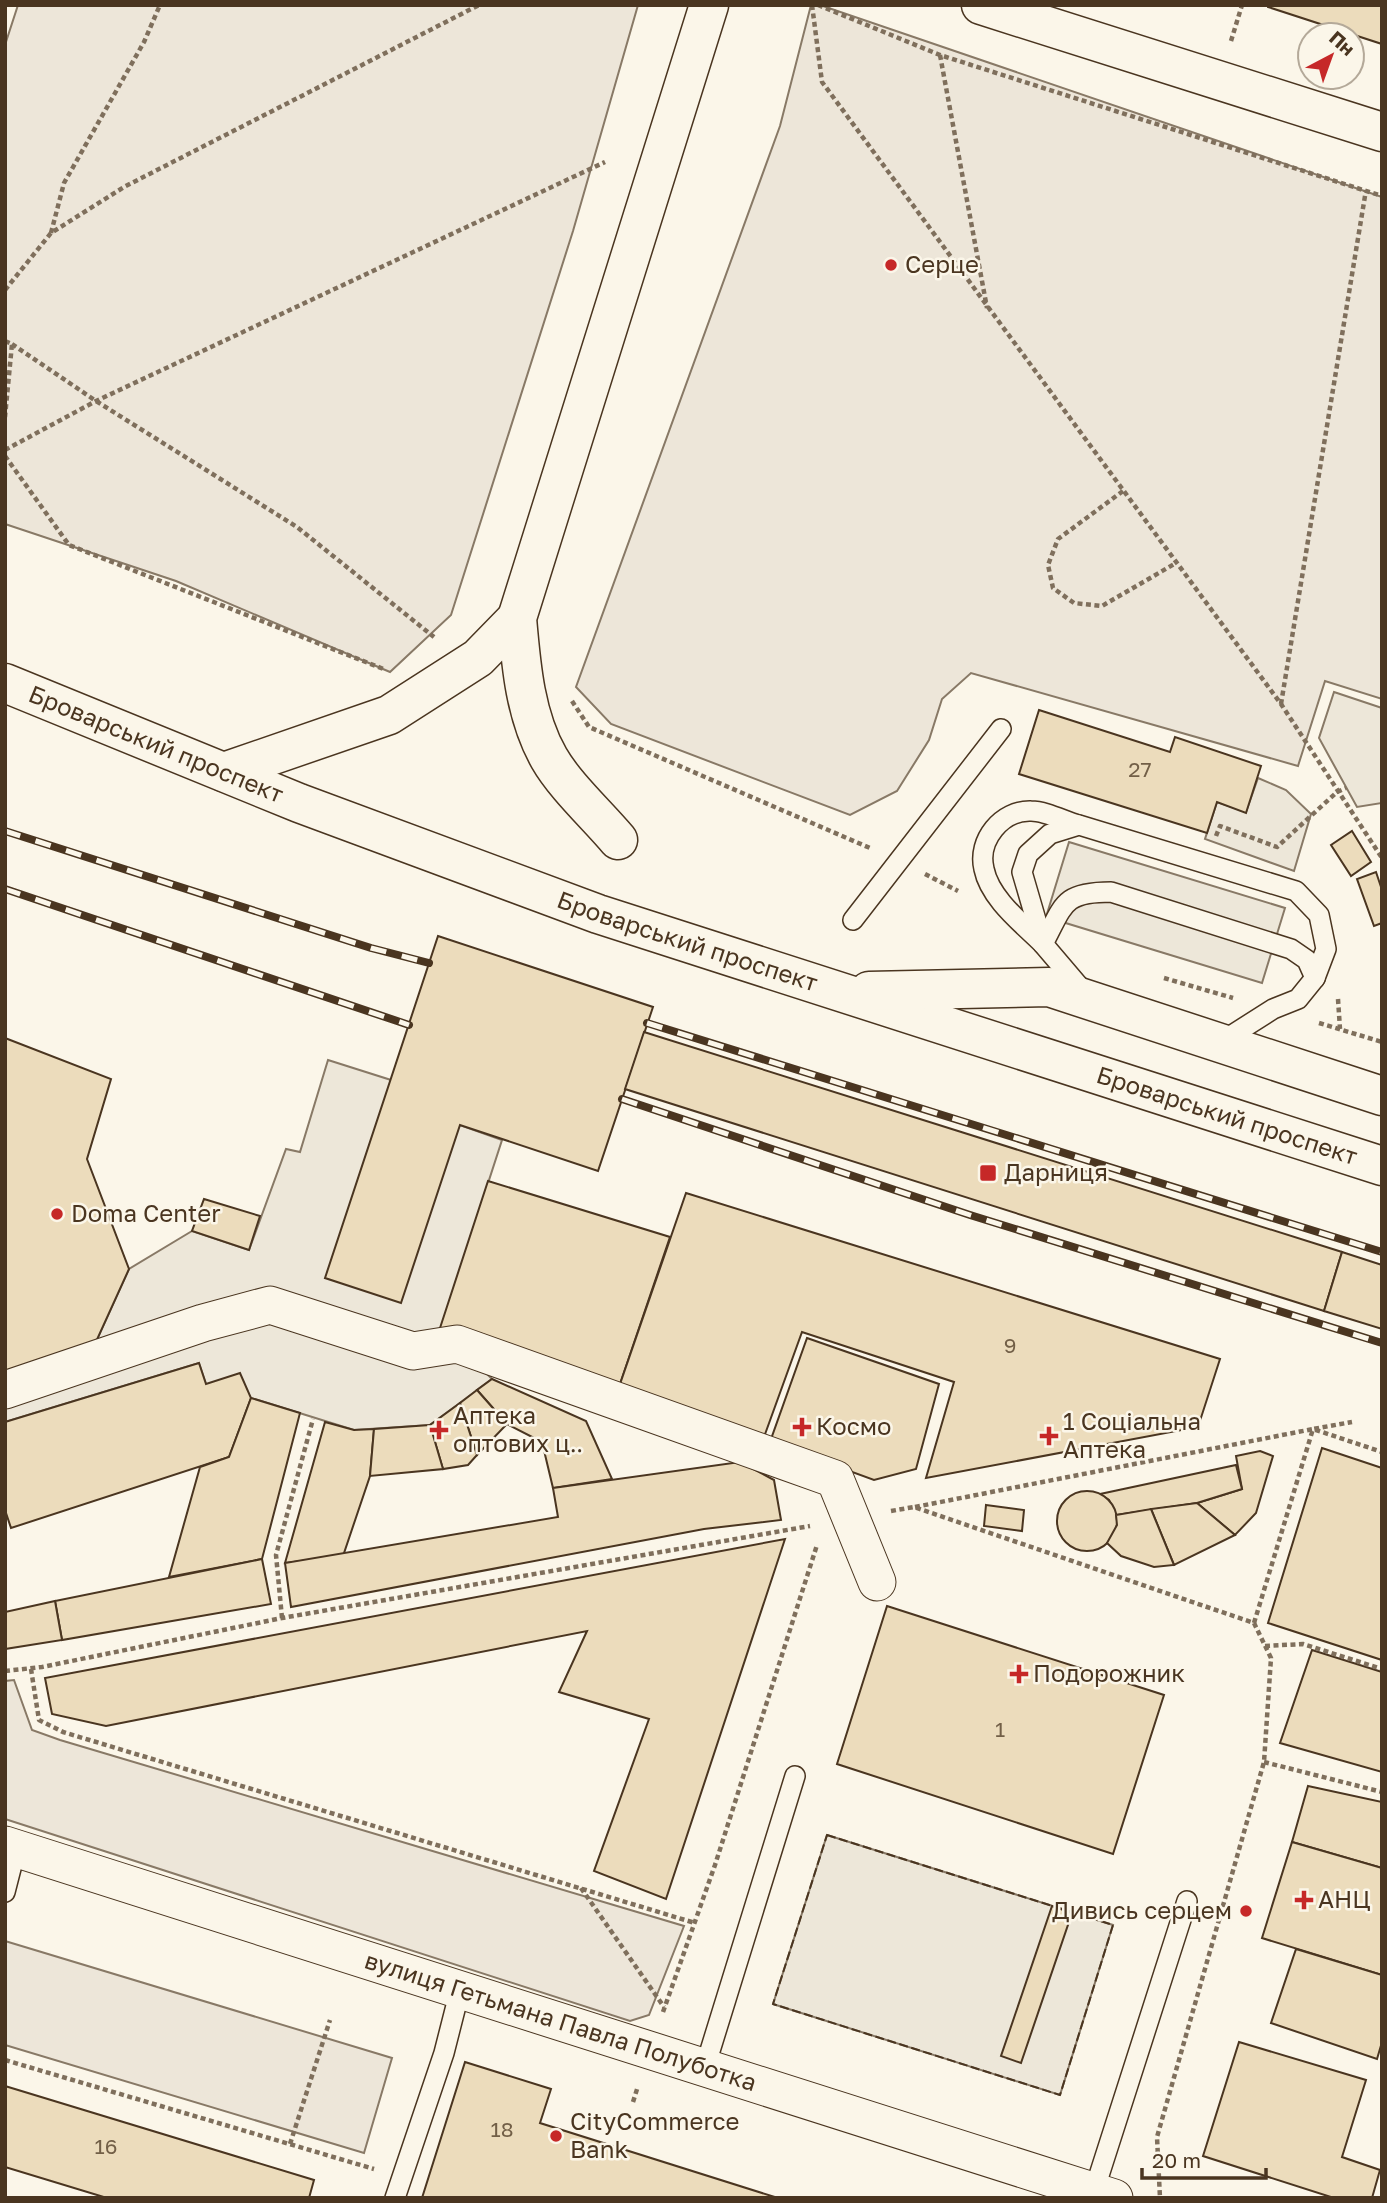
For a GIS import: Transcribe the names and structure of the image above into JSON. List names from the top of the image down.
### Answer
{
  "streets": {
    "main road": ["Броварський проспект"],
    "street": ["вулиця Гетьмана Павла Полуботка"]
  },
  "places": {
    "other": [
      "Серце",
      "Doma Center",
      "Дивись серцем",
      "CityCommerce Bank"
    ],
    "transit": ["Дарниця"],
    "health": [
      "Космо",
      "Аптека оптових ц‥",
      "1 Соціальна Аптека",
      "Подорожник",
      "АНЦ"
    ]
  },
  "house_numbers": [
    "27",
    "9",
    "1",
    "18",
    "16"
  ],
  "scale_bar": "20 m",
  "north": "top right"
}
